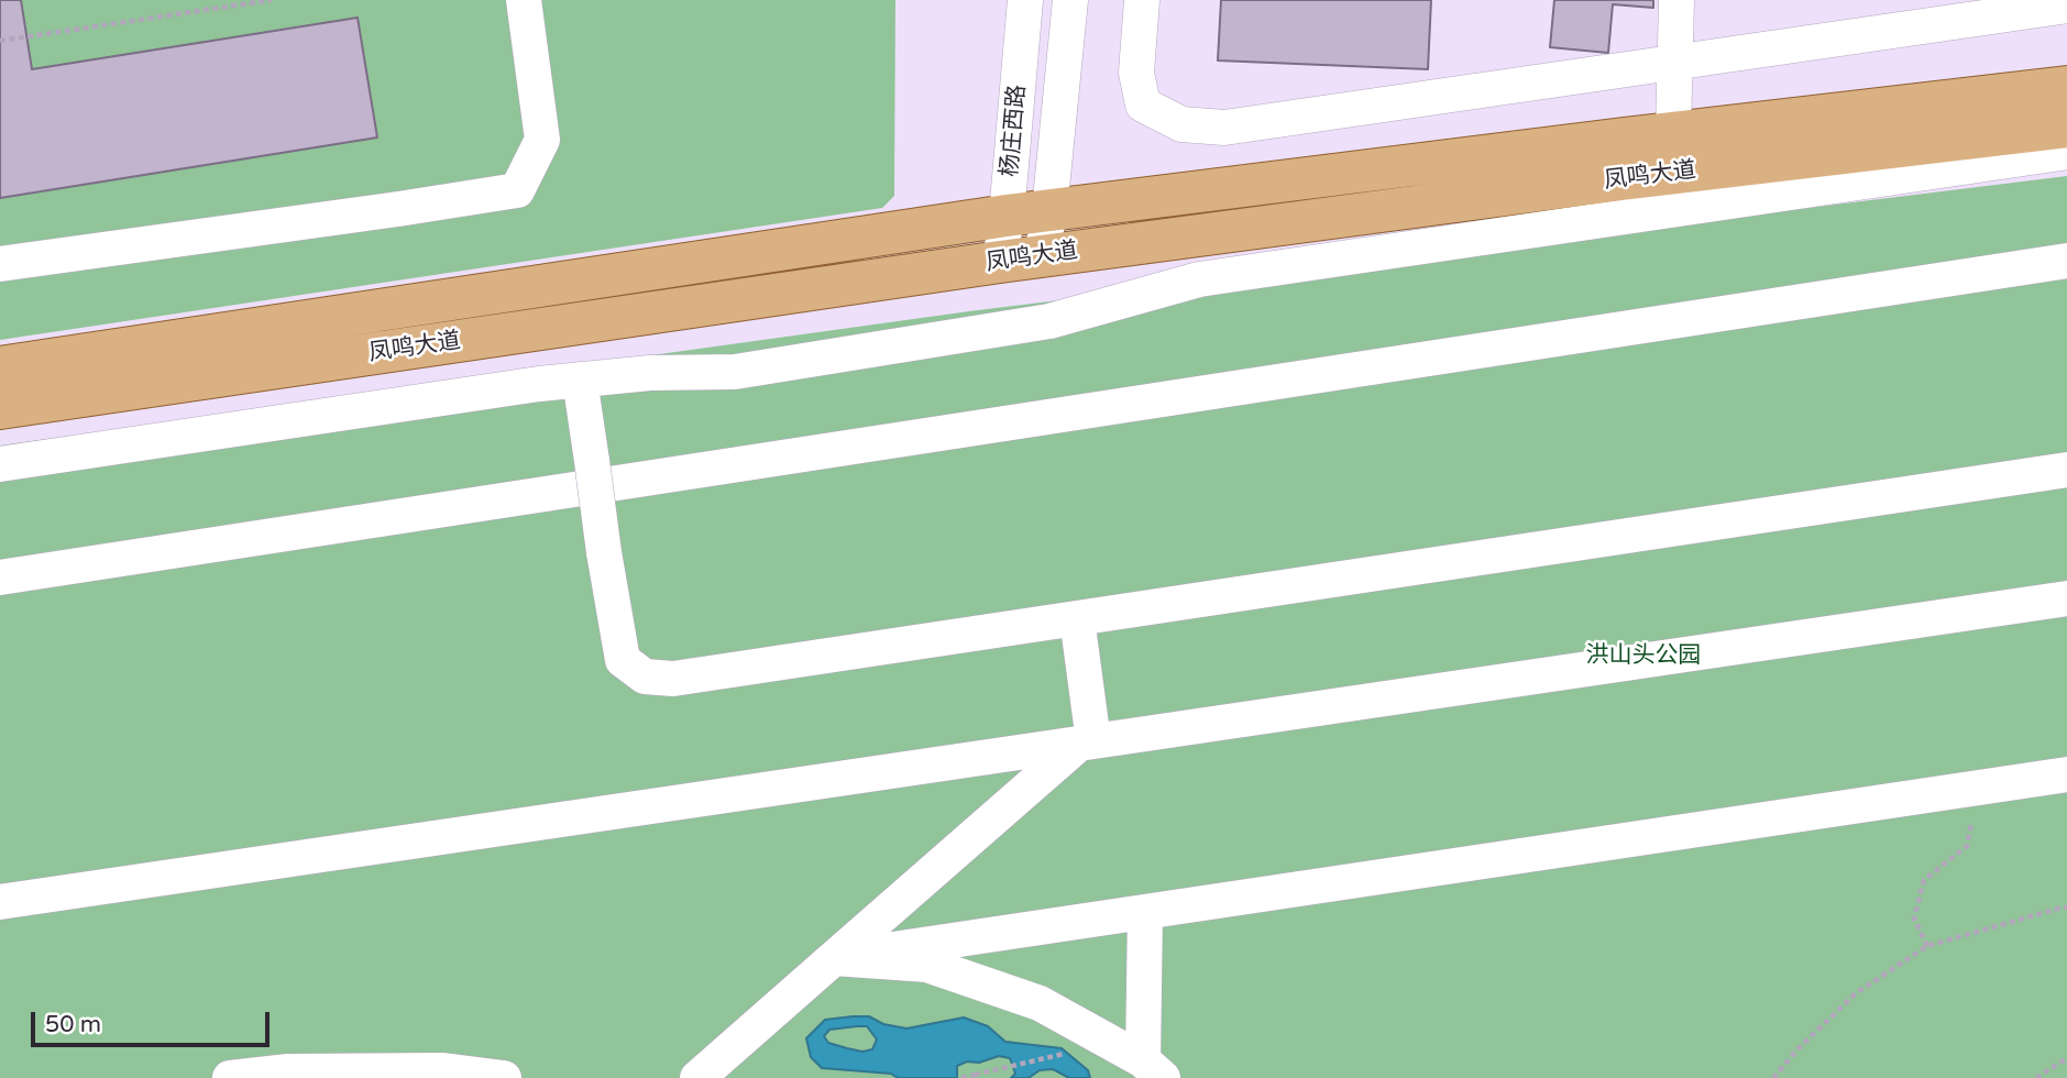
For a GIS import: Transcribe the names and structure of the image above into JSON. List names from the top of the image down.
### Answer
{
  "streets": {
    "main road": ["凤鸣大道"],
    "street": ["杨庄西路"]
  },
  "crossings": [
    ["杨庄西路", "凤鸣大道"]
  ],
  "parks": ["洪山头公园"],
  "scale_bar": "50 m"
}
